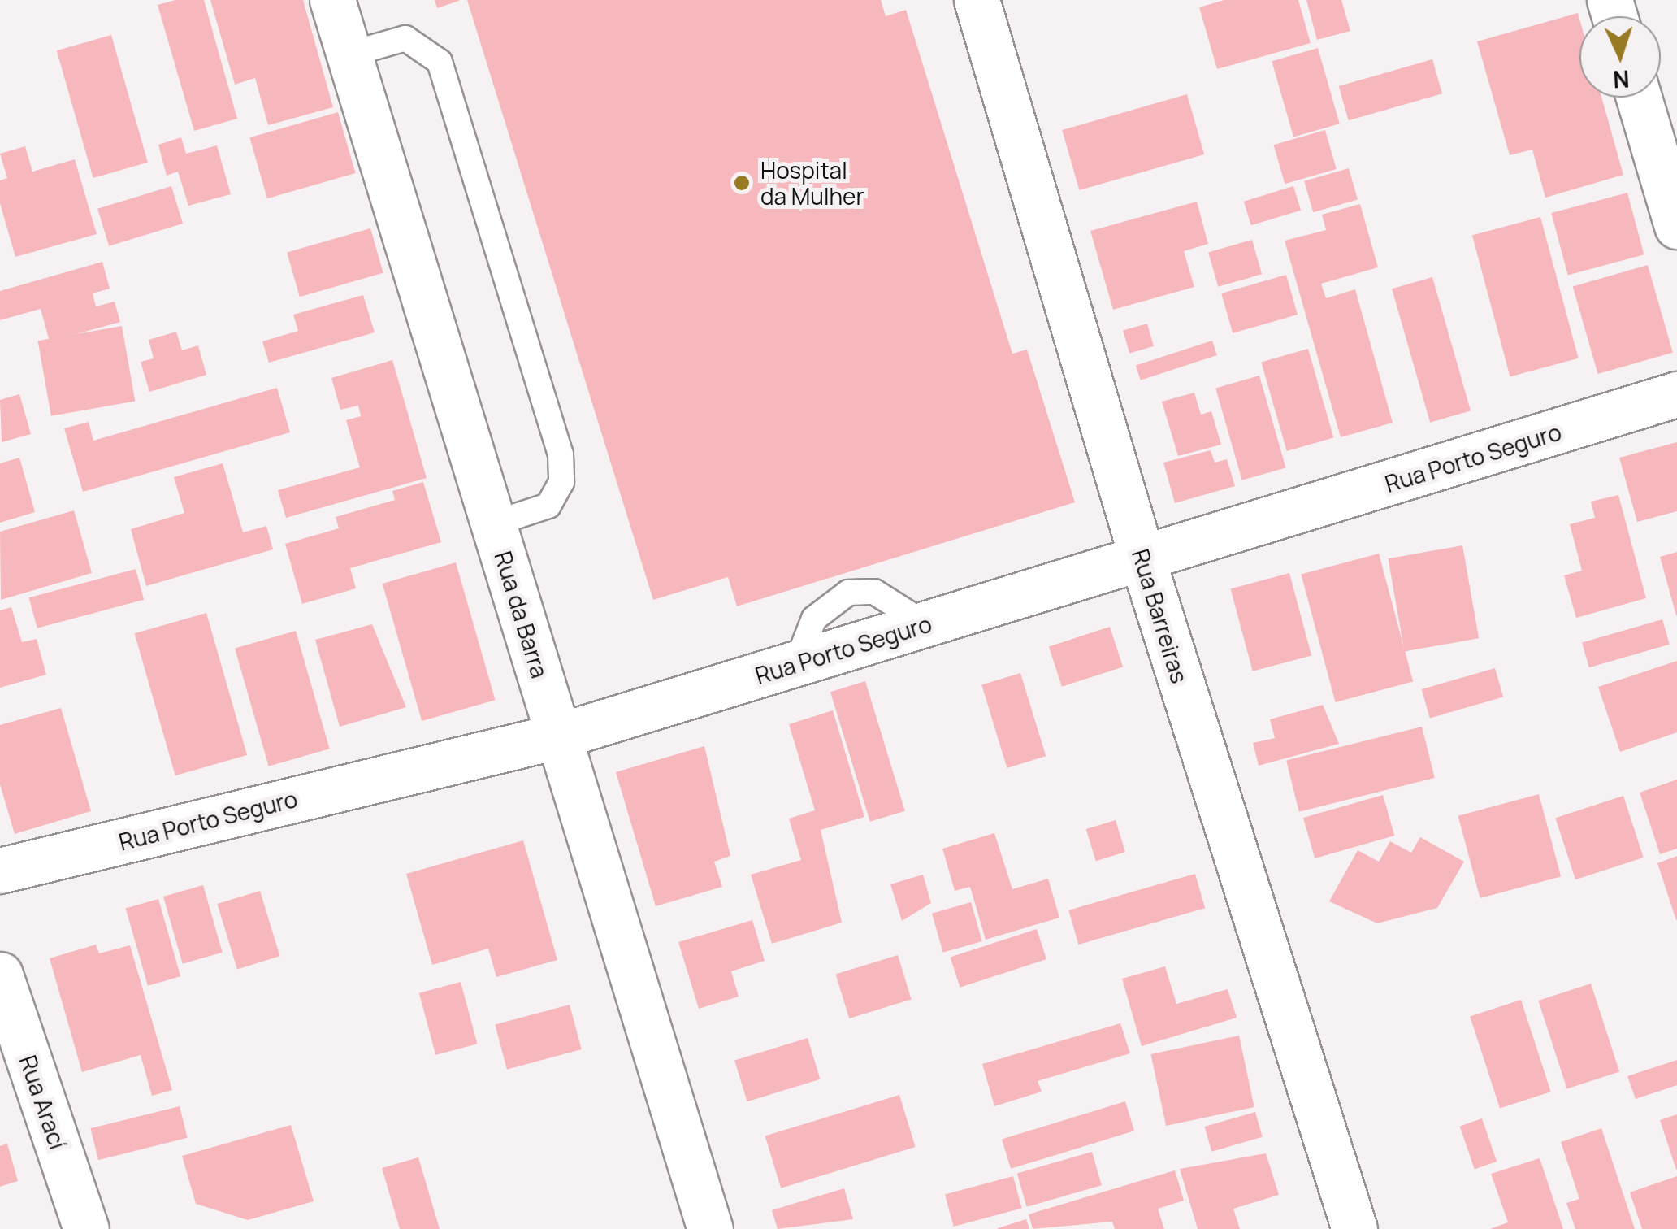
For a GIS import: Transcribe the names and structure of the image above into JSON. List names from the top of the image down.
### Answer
{
  "streets": {
    "street": [
      "Rua Porto Seguro",
      "Rua da Barra",
      "Rua Barreiras",
      "Rua Arací"
    ]
  },
  "crossings": [
    ["Rua Porto Seguro", "Rua da Barra"],
    ["Rua Porto Seguro", "Rua Barreiras"]
  ],
  "places": ["Hospital da Mulher"],
  "north": "bottom"
}
